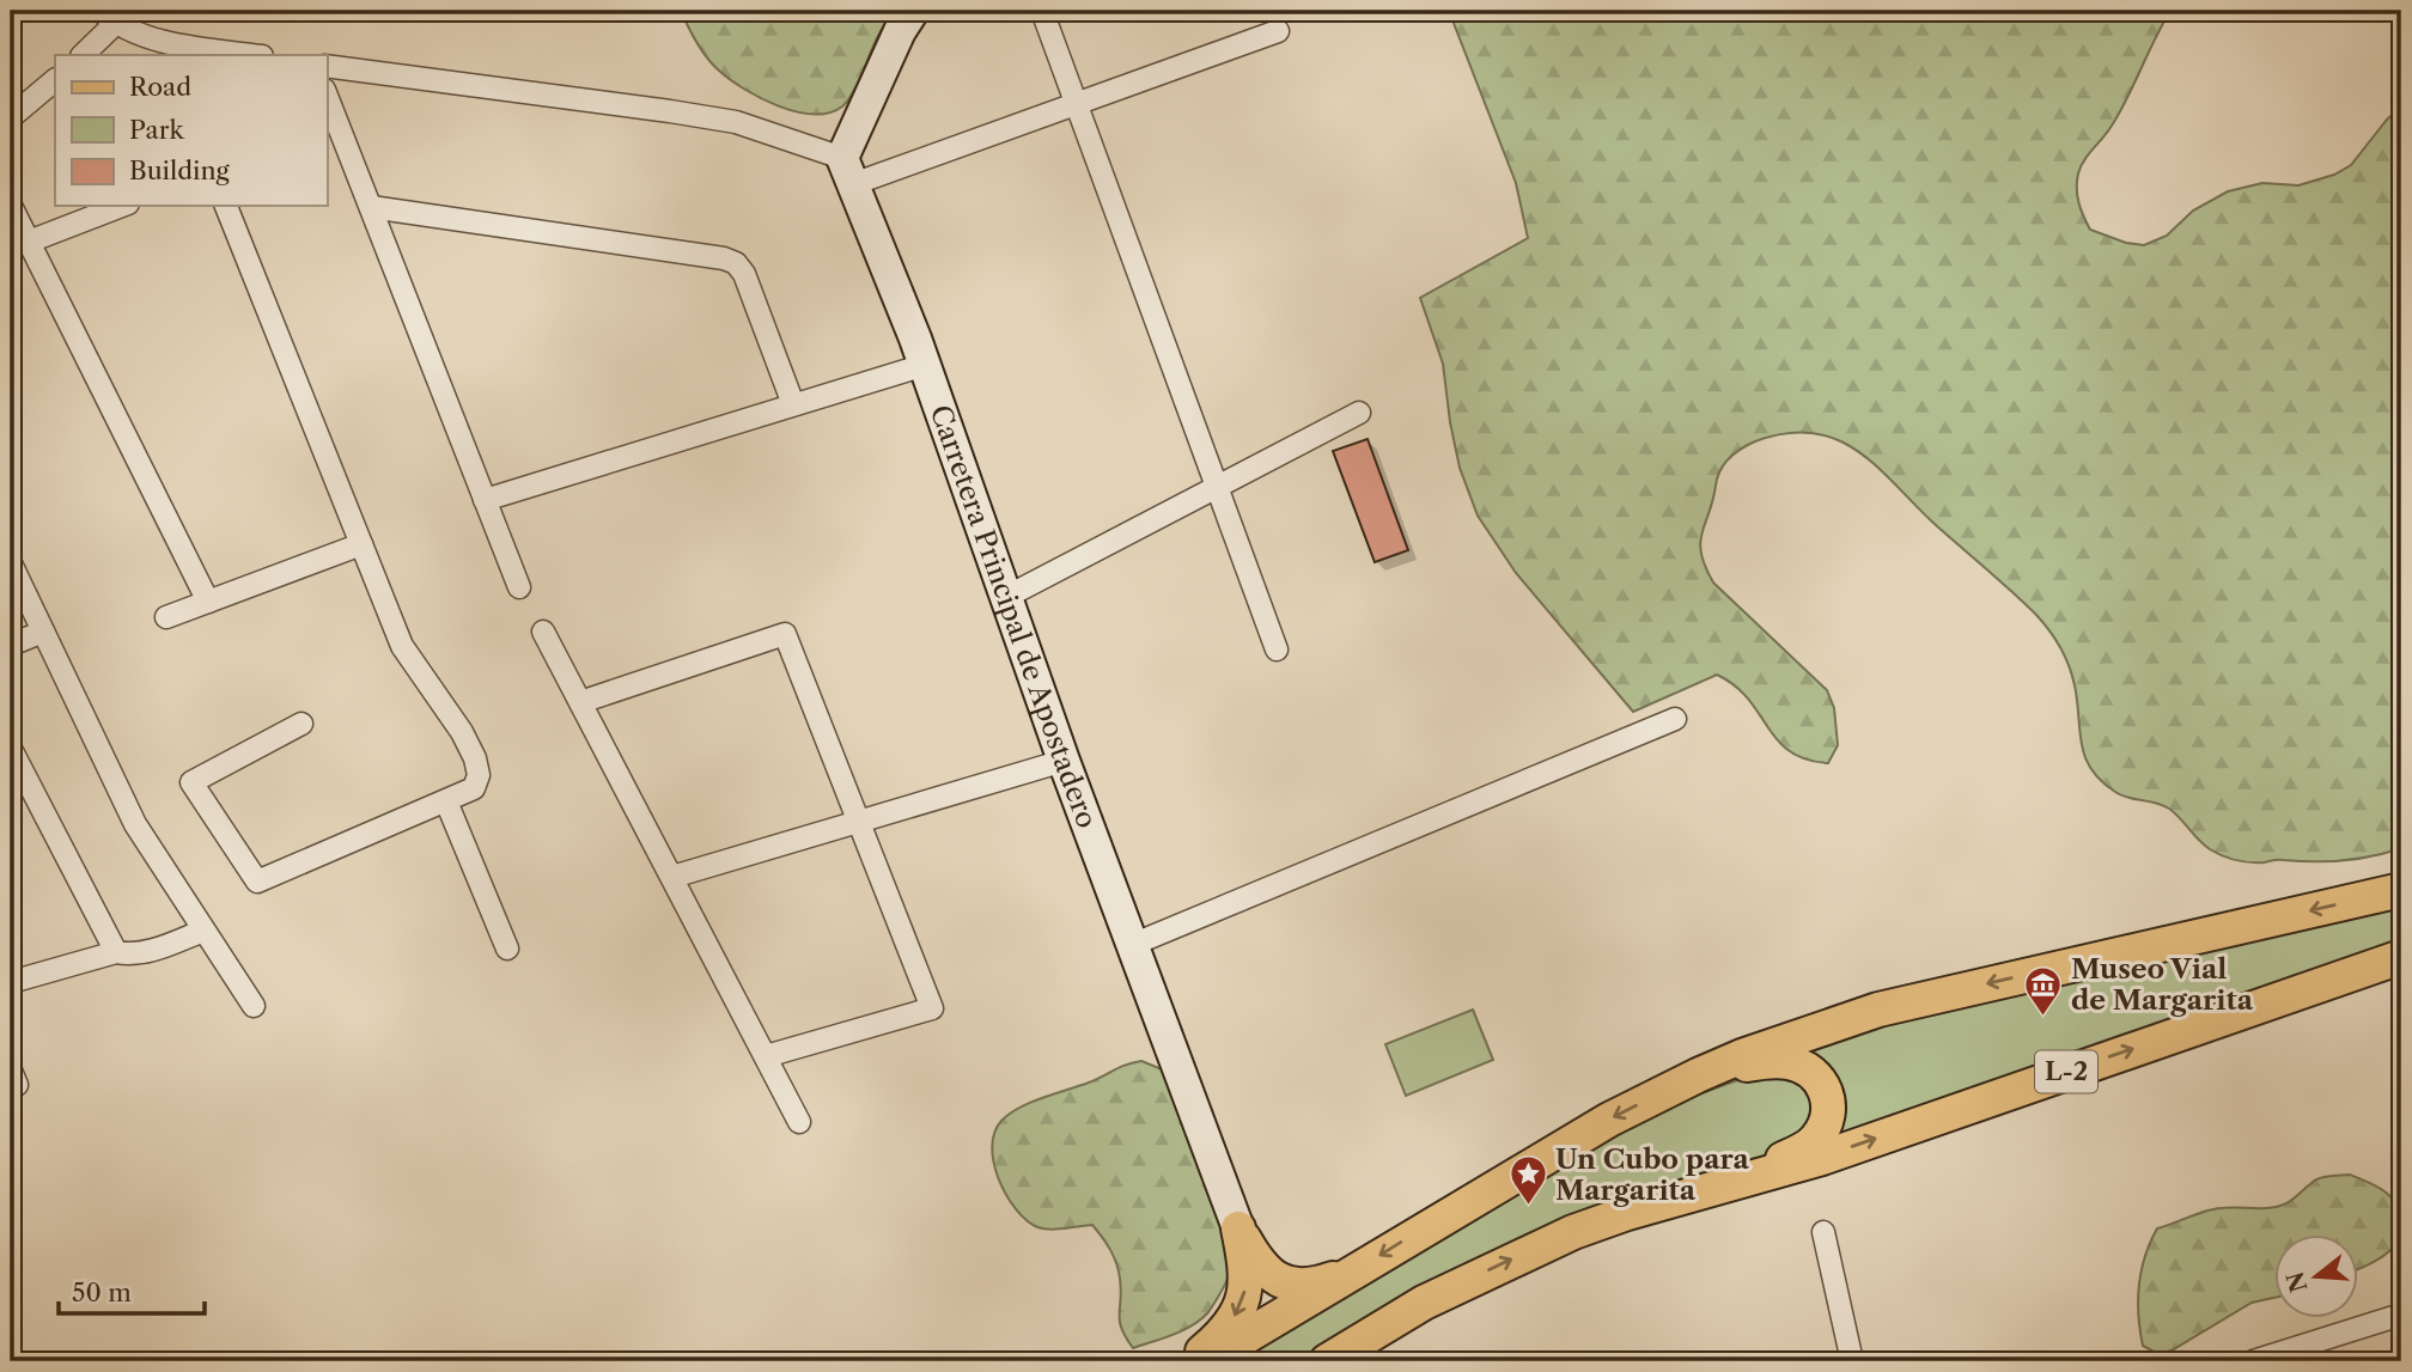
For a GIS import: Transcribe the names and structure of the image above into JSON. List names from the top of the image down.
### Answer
{
  "streets": {
    "main road": ["L-2"],
    "street": ["Carretera Principal de Apostadero"]
  },
  "places": {
    "museum": ["Museo Vial de Margarita"],
    "place": ["Un Cubo para Margarita"]
  },
  "legend": ["Road", "Park", "Building"],
  "scale_bar": "50 m",
  "north": "left"
}
